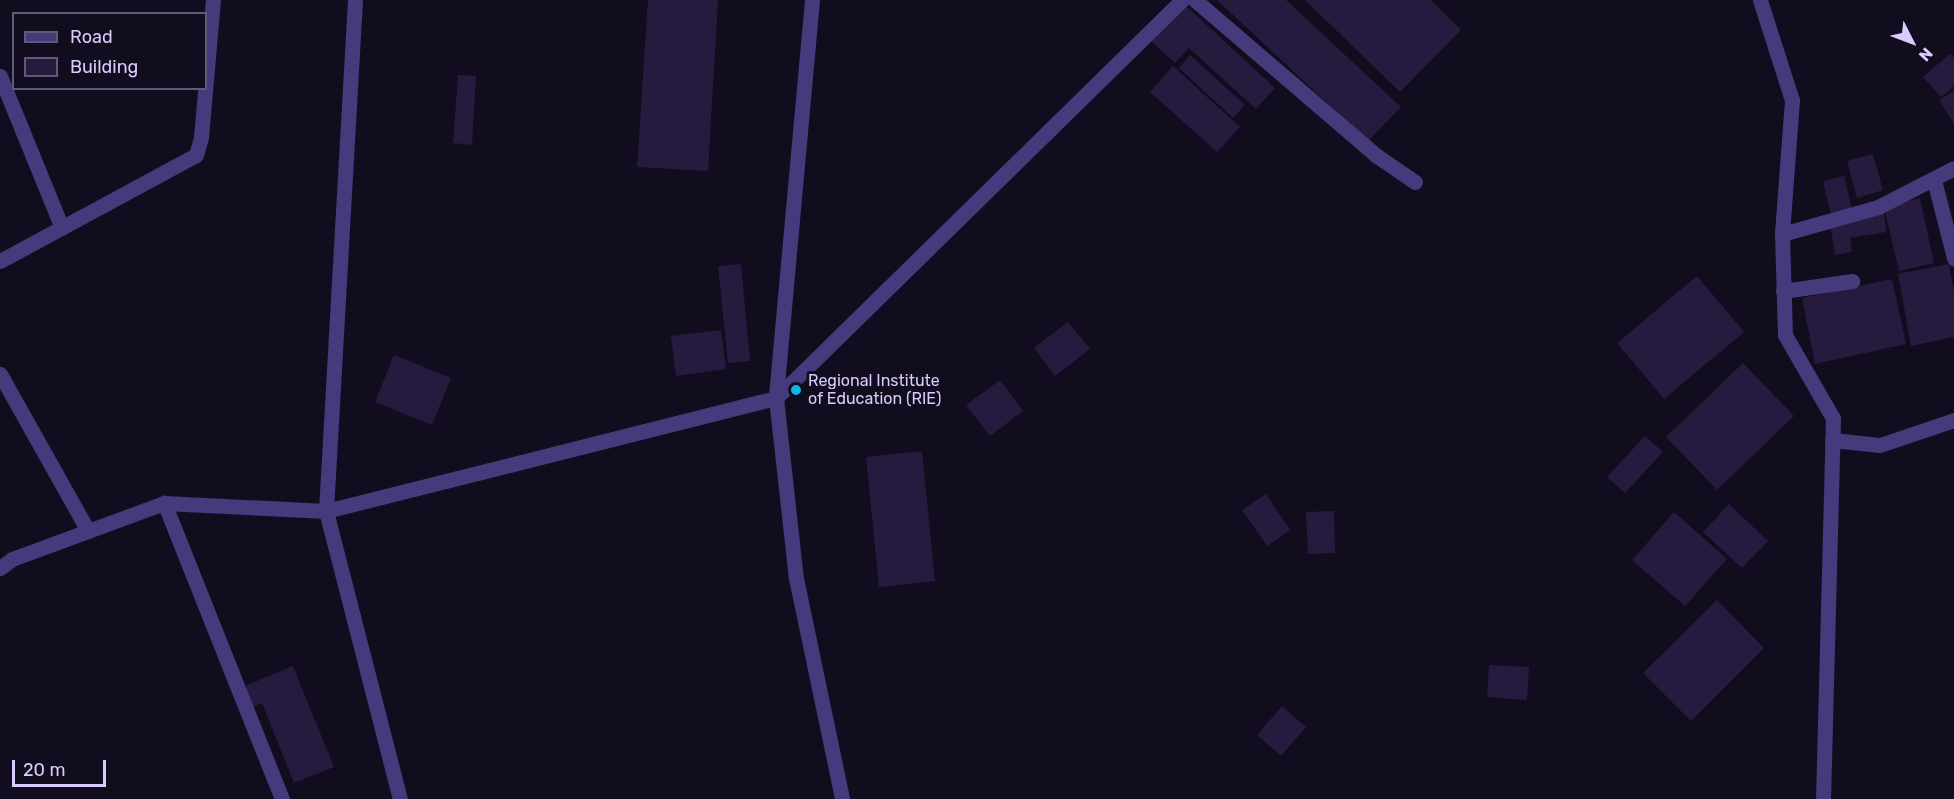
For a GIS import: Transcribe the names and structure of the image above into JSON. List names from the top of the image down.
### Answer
{
  "places": ["Regional Institute of Education (RIE)"],
  "legend": ["Road", "Building"],
  "scale_bar": "20 m",
  "north": "bottom right"
}
